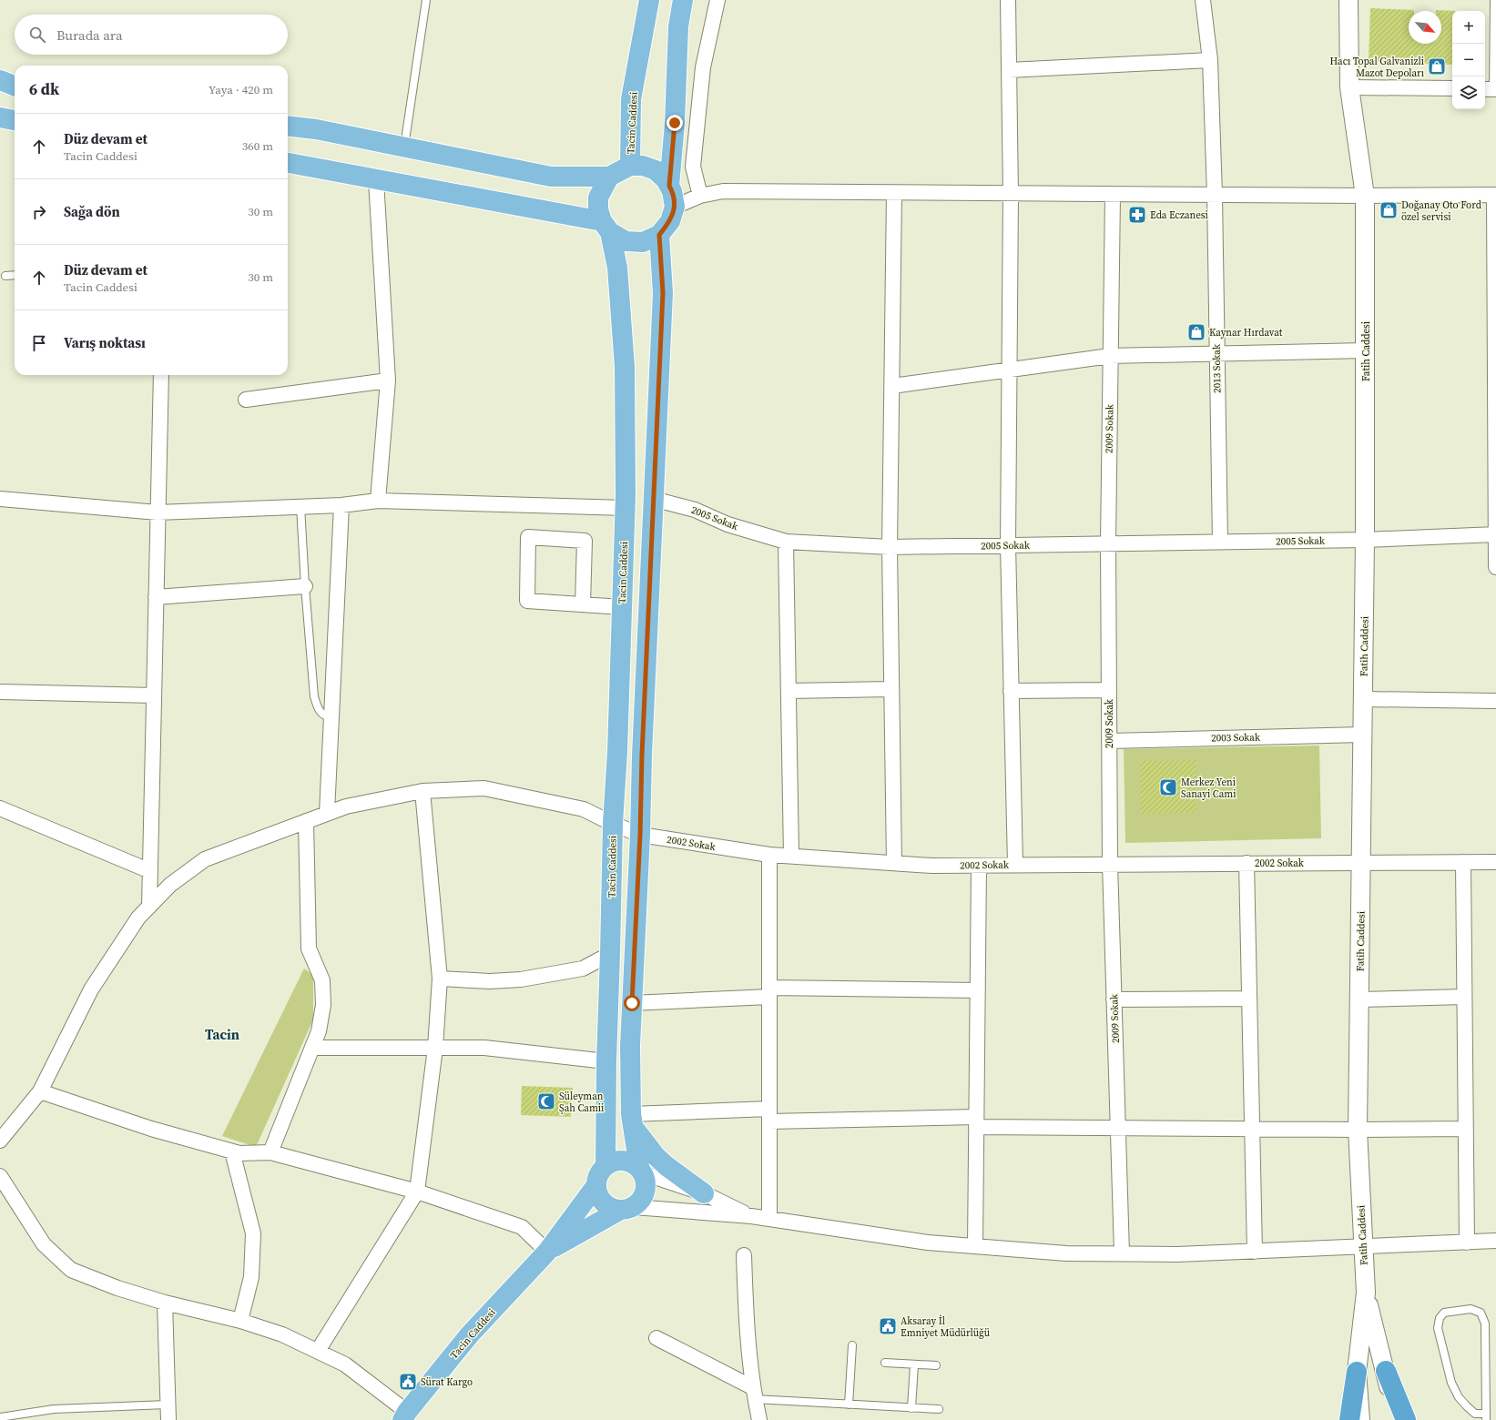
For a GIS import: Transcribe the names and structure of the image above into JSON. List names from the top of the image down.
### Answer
{
  "streets": {
    "main road": ["Tacin Caddesi"],
    "street": [
      "Fatih Caddesi",
      "2013 Sokak",
      "2009 Sokak",
      "2005 Sokak",
      "2003 Sokak",
      "2002 Sokak"
    ]
  },
  "crossings": [
    ["Tacin Caddesi", "2002 Sokak"],
    ["Fatih Caddesi", "2005 Sokak"],
    ["Fatih Caddesi", "2003 Sokak"],
    ["Fatih Caddesi", "2002 Sokak"],
    ["2013 Sokak", "2005 Sokak"],
    ["2009 Sokak", "2005 Sokak"],
    ["2009 Sokak", "2003 Sokak"],
    ["2009 Sokak", "2002 Sokak"]
  ],
  "districts": ["Tacin"],
  "places": {
    "shop": ["Hacı Topal Galvanizli Mazot Depoları", "Doğanay Oto Ford özel servisi", "Kaynar Hırdavat"],
    "pharmacy": ["Eda Eczanesi"],
    "mosque": ["Merkez Yeni Sanayi Cami", "Süleyman Şah Camii"],
    "public building": ["Aksaray İl Emniyet Müdürlüğü", "Sürat Kargo"]
  },
  "north": "bottom right",
  "page": {
    "map_buttons": ["+", "−"],
    "search": "Burada ara",
    "heading": ["6 dk", "Yaya · 420 m"],
    "list": [
      ["Düz devam et", "Tacin Caddesi", "360 m"],
      ["Sağa dön", "30 m"],
      ["Düz devam et", "Tacin Caddesi", "30 m"],
      "Varış noktası"
    ]
  }
}
